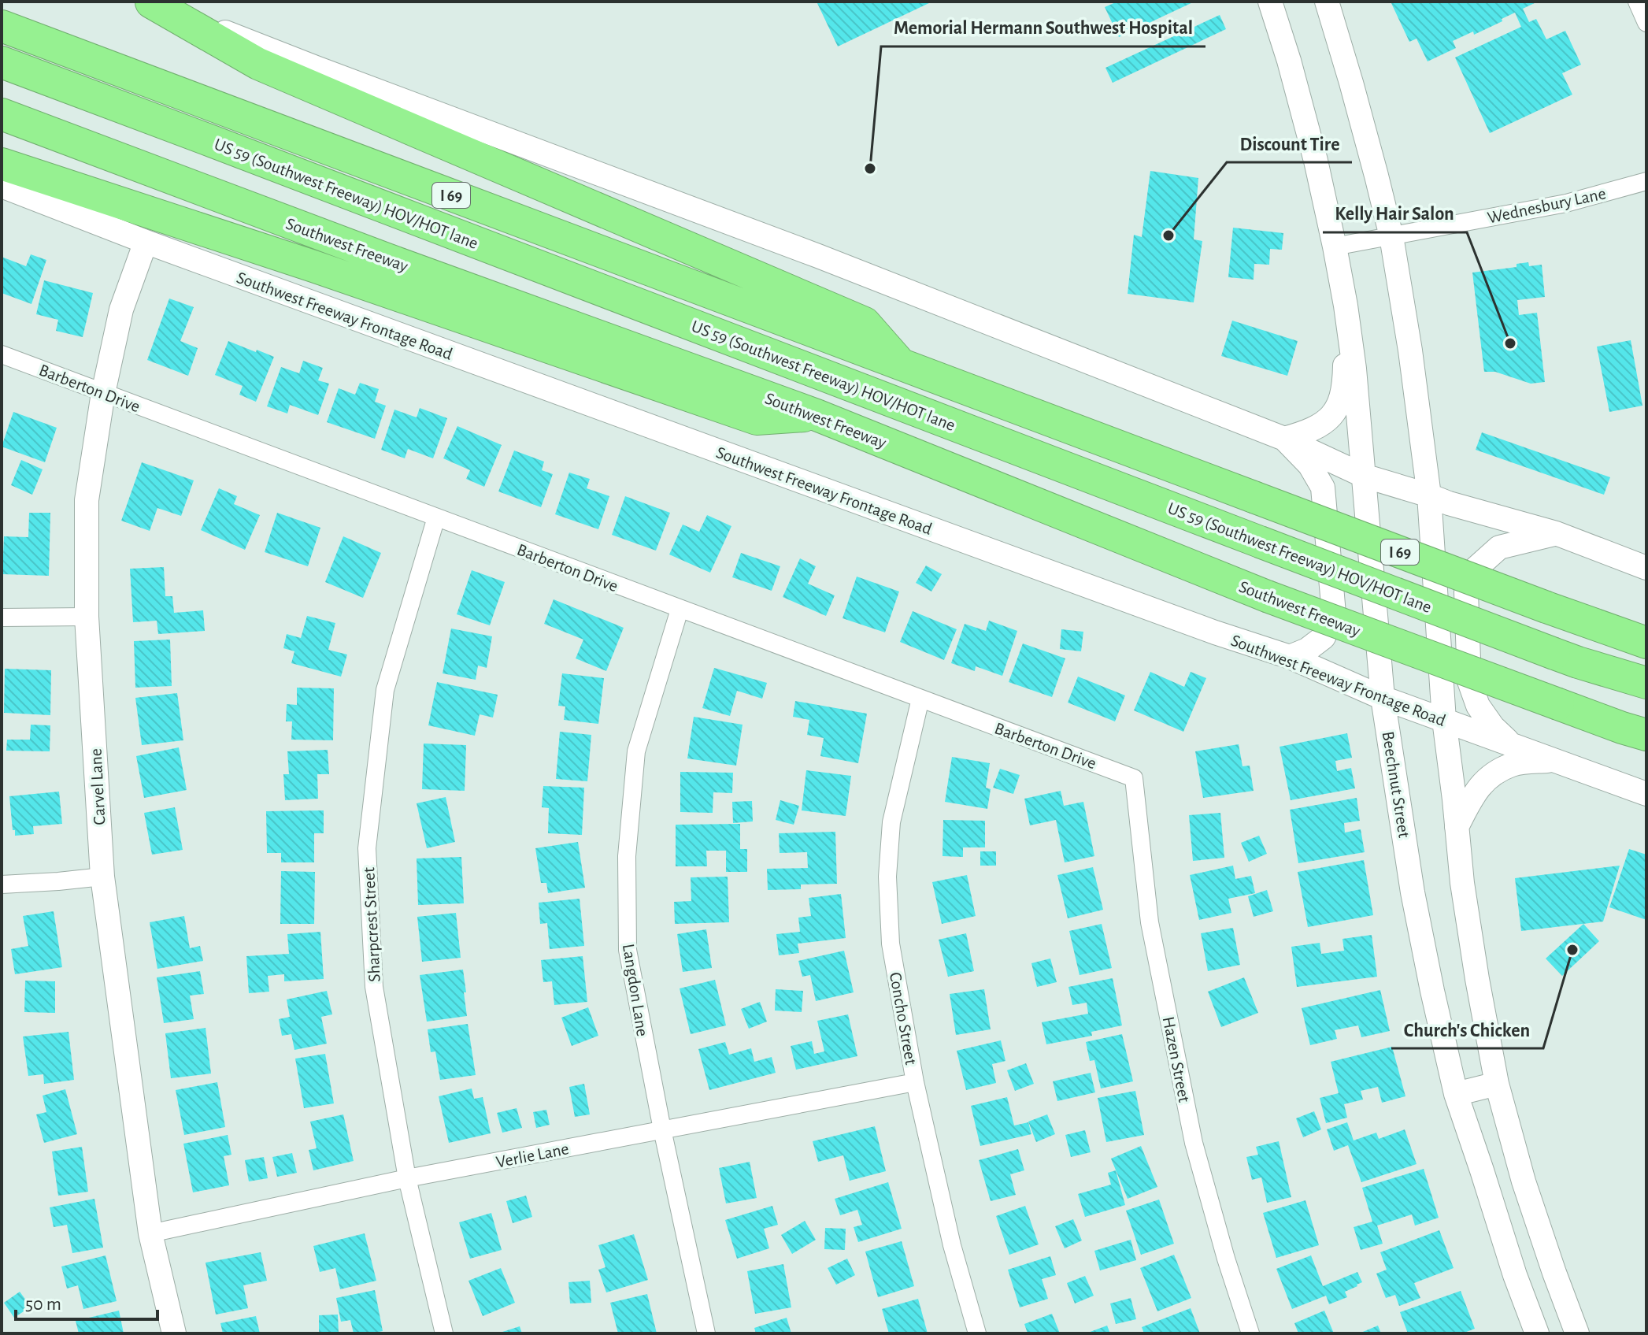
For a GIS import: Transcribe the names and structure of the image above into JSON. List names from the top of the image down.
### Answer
{
  "streets": {
    "highway": ["US 59 (Southwest Freeway) HOV/HOT lane", "I 69", "Southwest Freeway"],
    "main road": ["Southwest Freeway Frontage Road", "Beechnut Street", "Carvel Lane"],
    "street": [
      "Wednesbury Lane",
      "Barberton Drive",
      "Sharpcrest Street",
      "Langdon Lane",
      "Concho Street",
      "Hazen Street",
      "Verlie Lane"
    ]
  },
  "crossings": [
    ["Wednesbury Lane", "Beechnut Street"],
    ["Southwest Freeway Frontage Road", "Beechnut Street"],
    ["Southwest Freeway Frontage Road", "Carvel Lane"],
    ["Barberton Drive", "Carvel Lane"],
    ["Barberton Drive", "Sharpcrest Street"],
    ["Barberton Drive", "Langdon Lane"],
    ["Barberton Drive", "Concho Street"],
    ["Barberton Drive", "Hazen Street"],
    ["Carvel Lane", "Verlie Lane"],
    ["Sharpcrest Street", "Verlie Lane"],
    ["Langdon Lane", "Verlie Lane"],
    ["Concho Street", "Verlie Lane"]
  ],
  "places": [
    "Memorial Hermann Southwest Hospital",
    "Discount Tire",
    "Kelly Hair Salon",
    "Church's Chicken"
  ],
  "scale_bar": "50 m"
}
